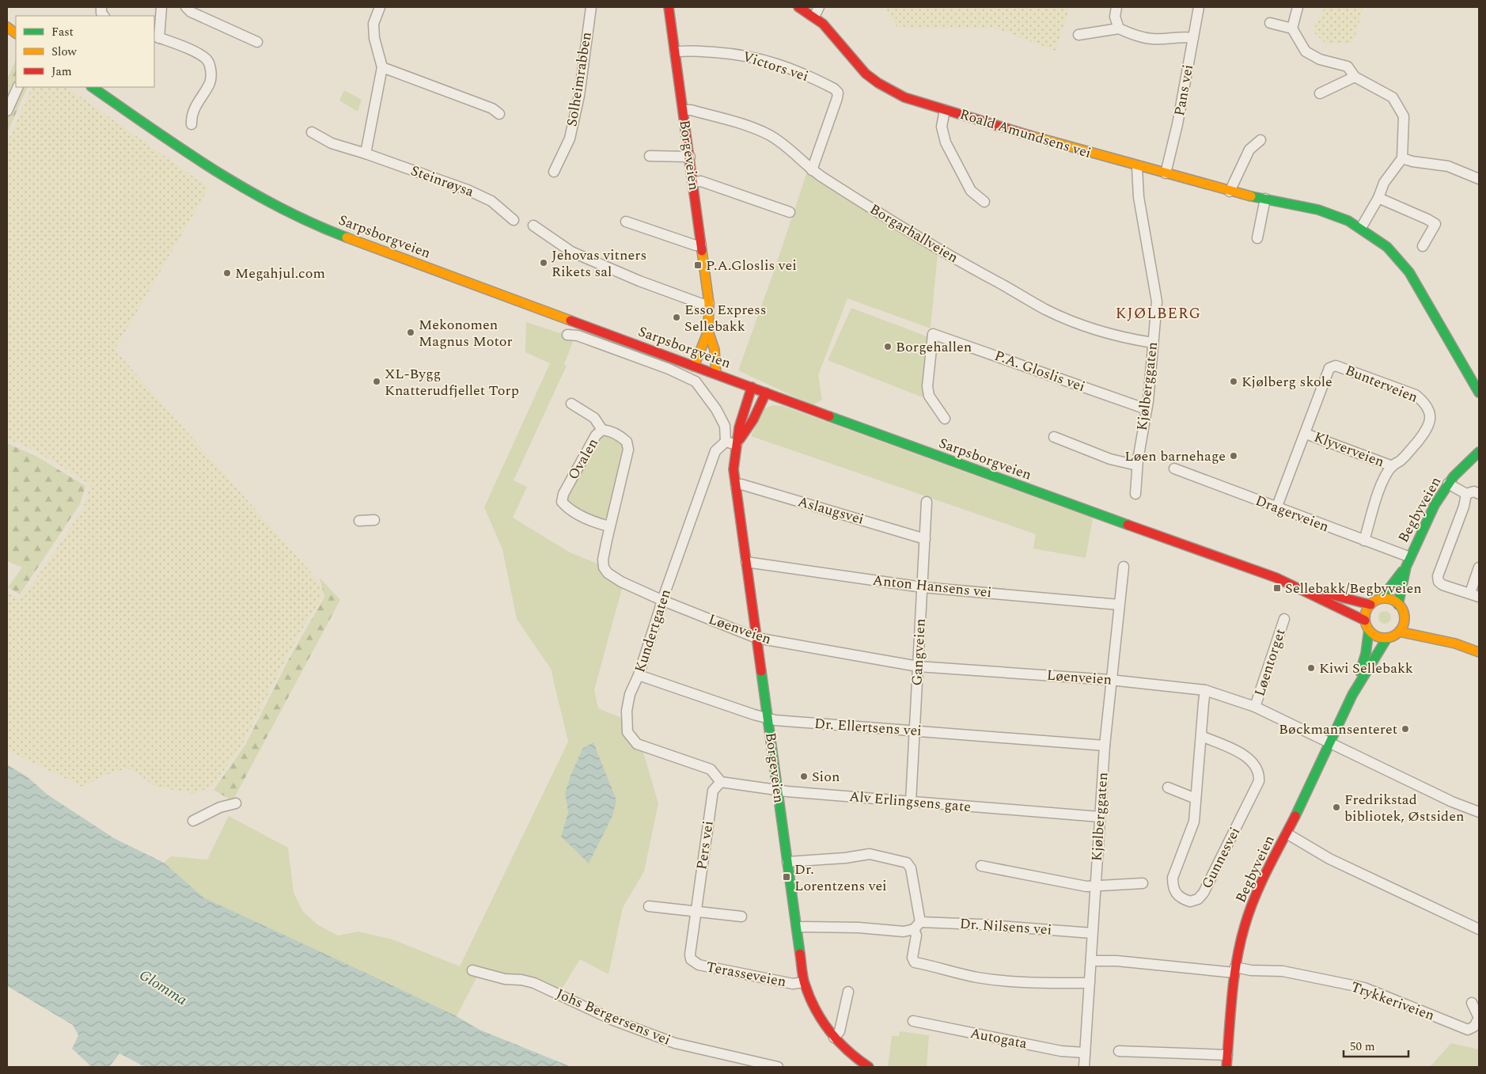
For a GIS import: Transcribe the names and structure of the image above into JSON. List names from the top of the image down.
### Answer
{
  "streets": {
    "main road": [
      "Roald Amundsens vei",
      "Borgeveien",
      "Sarpsborgveien",
      "Begbyveien"
    ],
    "street": [
      "Victors vei",
      "Solheimrabben",
      "Pans vei",
      "Steinrøysa",
      "Borgarhallveien",
      "P.A. Gloslis vei",
      "Bunterveien",
      "Kjølberggaten",
      "Klyverveien",
      "Ovalen",
      "Aslaugsvei",
      "Dragerveien",
      "Anton Hansens vei",
      "Løenveien",
      "Kundertgaten",
      "Gangveien",
      "Løentorget",
      "Dr. Ellertsens vei",
      "Alv Erlingsens gate",
      "Pers vei",
      "Gunnesvei",
      "Dr. Nilsens vei",
      "Terasseveien",
      "Trykkeriveien",
      "Johs Bergersens vei",
      "Autogata"
    ]
  },
  "crossings": [
    ["Victors vei", "Borgeveien"],
    ["Victors vei", "Borgarhallveien"],
    ["Pans vei", "Roald Amundsens vei"],
    ["Roald Amundsens vei", "Kjølberggaten"],
    ["Borgeveien", "Borgarhallveien"],
    ["Borgeveien", "Sarpsborgveien"],
    ["Borgeveien", "Aslaugsvei"],
    ["Borgeveien", "Anton Hansens vei"],
    ["Borgeveien", "Løenveien"],
    ["Borgeveien", "Dr. Ellertsens vei"],
    ["Borgeveien", "Alv Erlingsens gate"],
    ["Borgeveien", "Dr. Nilsens vei"],
    ["Borgeveien", "Terasseveien"],
    ["Borgarhallveien", "Kjølberggaten"],
    ["Sarpsborgveien", "Begbyveien"],
    ["P.A. Gloslis vei", "Kjølberggaten"],
    ["Bunterveien", "Klyverveien"],
    ["Bunterveien", "Dragerveien"],
    ["Kjølberggaten", "Anton Hansens vei"],
    ["Kjølberggaten", "Løenveien"],
    ["Kjølberggaten", "Dr. Ellertsens vei"],
    ["Kjølberggaten", "Alv Erlingsens gate"],
    ["Kjølberggaten", "Dr. Nilsens vei"],
    ["Kjølberggaten", "Trykkeriveien"],
    ["Kjølberggaten", "Autogata"],
    ["Ovalen", "Løenveien"],
    ["Ovalen", "Kundertgaten"],
    ["Begbyveien", "Dragerveien"],
    ["Begbyveien", "Løenveien"],
    ["Begbyveien", "Trykkeriveien"],
    ["Aslaugsvei", "Gangveien"],
    ["Anton Hansens vei", "Gangveien"],
    ["Løenveien", "Kundertgaten"],
    ["Løenveien", "Gangveien"],
    ["Løenveien", "Løentorget"],
    ["Løenveien", "Gunnesvei"],
    ["Kundertgaten", "Dr. Ellertsens vei"],
    ["Kundertgaten", "Alv Erlingsens gate"],
    ["Kundertgaten", "Pers vei"],
    ["Gangveien", "Dr. Ellertsens vei"],
    ["Gangveien", "Alv Erlingsens gate"],
    ["Alv Erlingsens gate", "Pers vei"],
    ["Pers vei", "Terasseveien"]
  ],
  "districts": ["KJØLBERG"],
  "water": ["Glomma"],
  "places": {
    "other": [
      "Jehovas vitners Rikets sal",
      "Megahjul.com",
      "Esso Express Sellebakk",
      "Mekonomen Magnus Motor",
      "Borgehallen",
      "XL-Bygg Knatterudfjellet Torp",
      "Kjølberg skole",
      "Løen barnehage",
      "Kiwi Sellebakk",
      "Bøckmannsenteret",
      "Sion",
      "Fredrikstad bibliotek, Østsiden"
    ],
    "transit": ["P.A.Gloslis vei", "Sellebakk/Begbyveien", "Dr. Lorentzens vei"]
  },
  "legend": ["Fast", "Slow", "Jam"],
  "scale_bar": "50 m"
}
